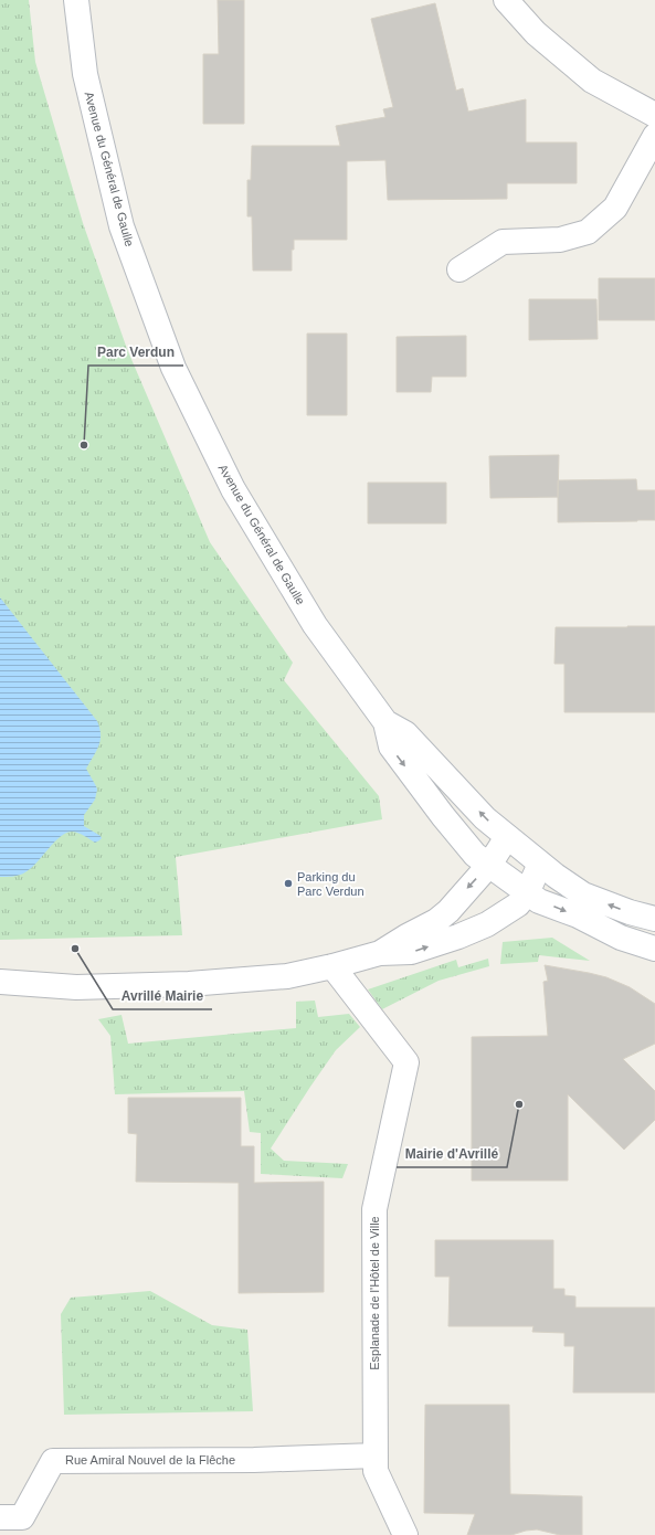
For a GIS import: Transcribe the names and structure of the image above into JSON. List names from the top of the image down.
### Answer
{
  "streets": {
    "street": ["Avenue du Général de Gaulle", "Esplanade de l'Hôtel de Ville", "Rue Amiral Nouvel de la Flêche"]
  },
  "crossings": [
    ["Esplanade de l'Hôtel de Ville", "Rue Amiral Nouvel de la Flêche"]
  ],
  "places": [
    "Parc Verdun",
    "Parking du Parc Verdun",
    "Avrillé Mairie",
    "Mairie d'Avrillé"
  ]
}
